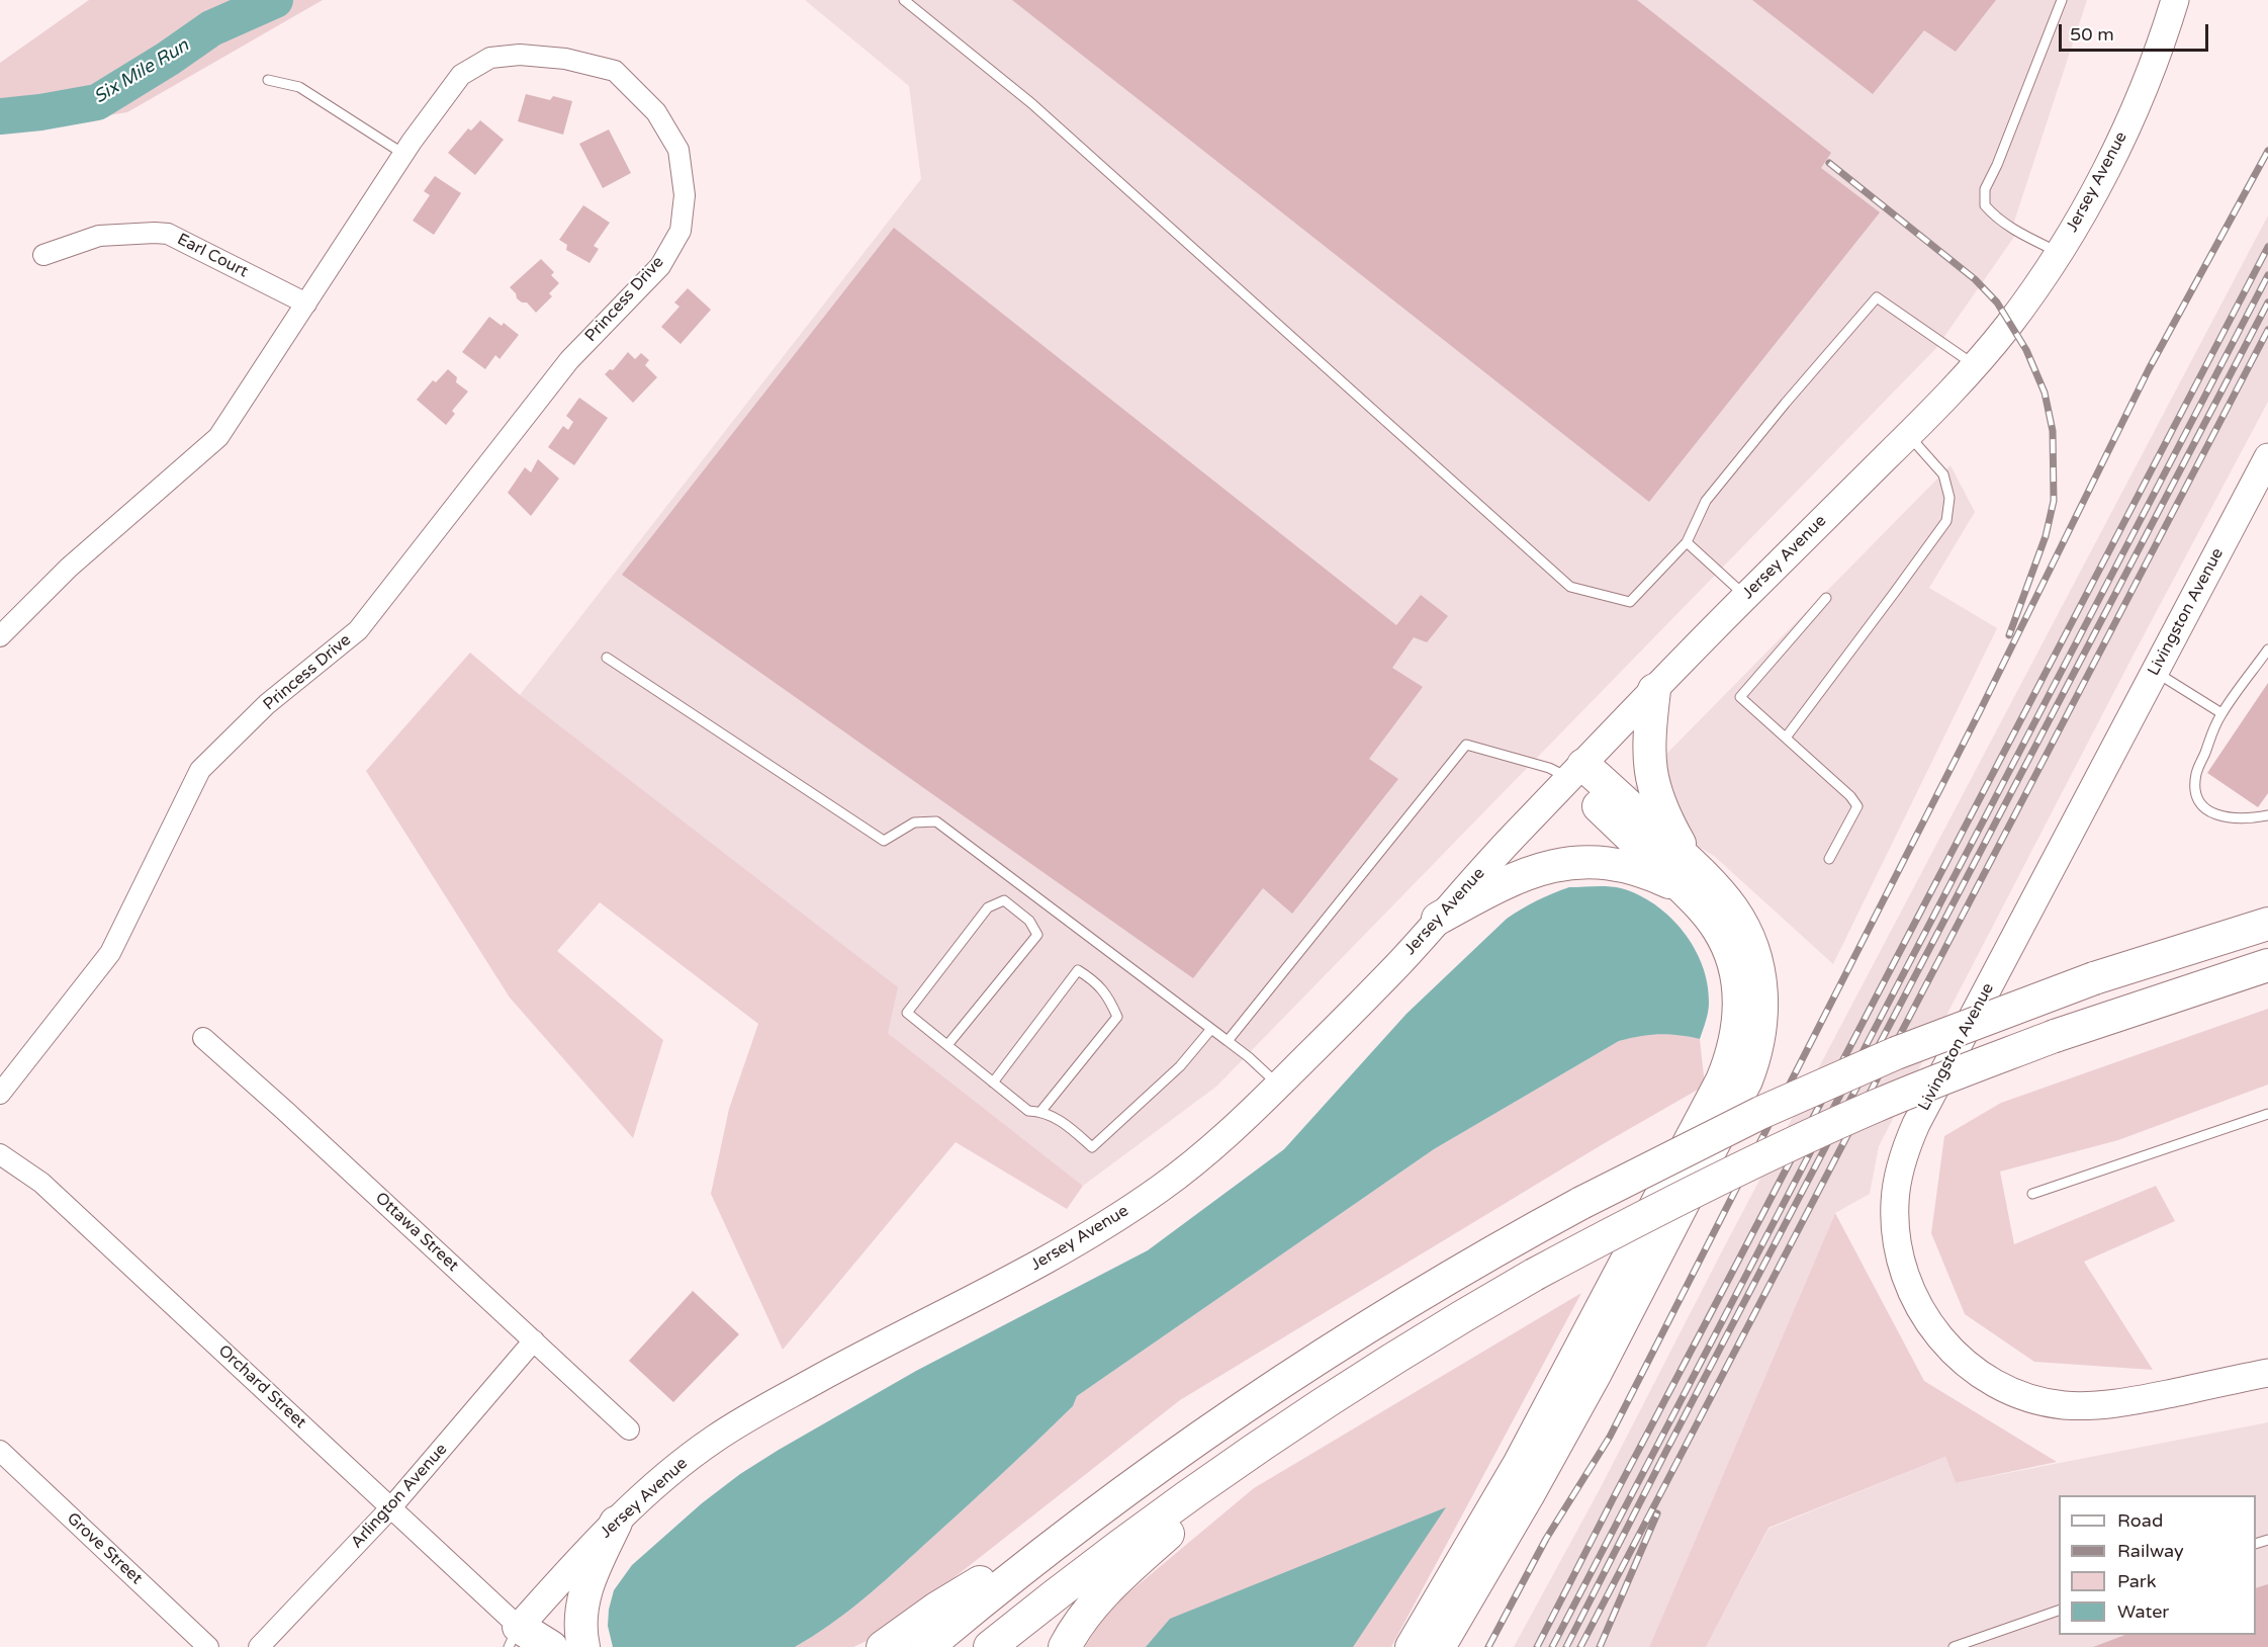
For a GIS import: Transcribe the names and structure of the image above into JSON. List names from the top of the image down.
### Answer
{
  "streets": {
    "main road": ["Jersey Avenue", "Livingston Avenue"],
    "street": [
      "Earl Court",
      "Princess Drive",
      "Ottawa Street",
      "Orchard Street",
      "Arlington Avenue",
      "Grove Street"
    ]
  },
  "crossings": [
    ["Jersey Avenue", "Orchard Street"],
    ["Earl Court", "Princess Drive"],
    ["Ottawa Street", "Arlington Avenue"],
    ["Orchard Street", "Arlington Avenue"]
  ],
  "water": ["Six Mile Run"],
  "legend": [
    "Road",
    "Railway",
    "Park",
    "Water"
  ],
  "scale_bar": "50 m"
}
